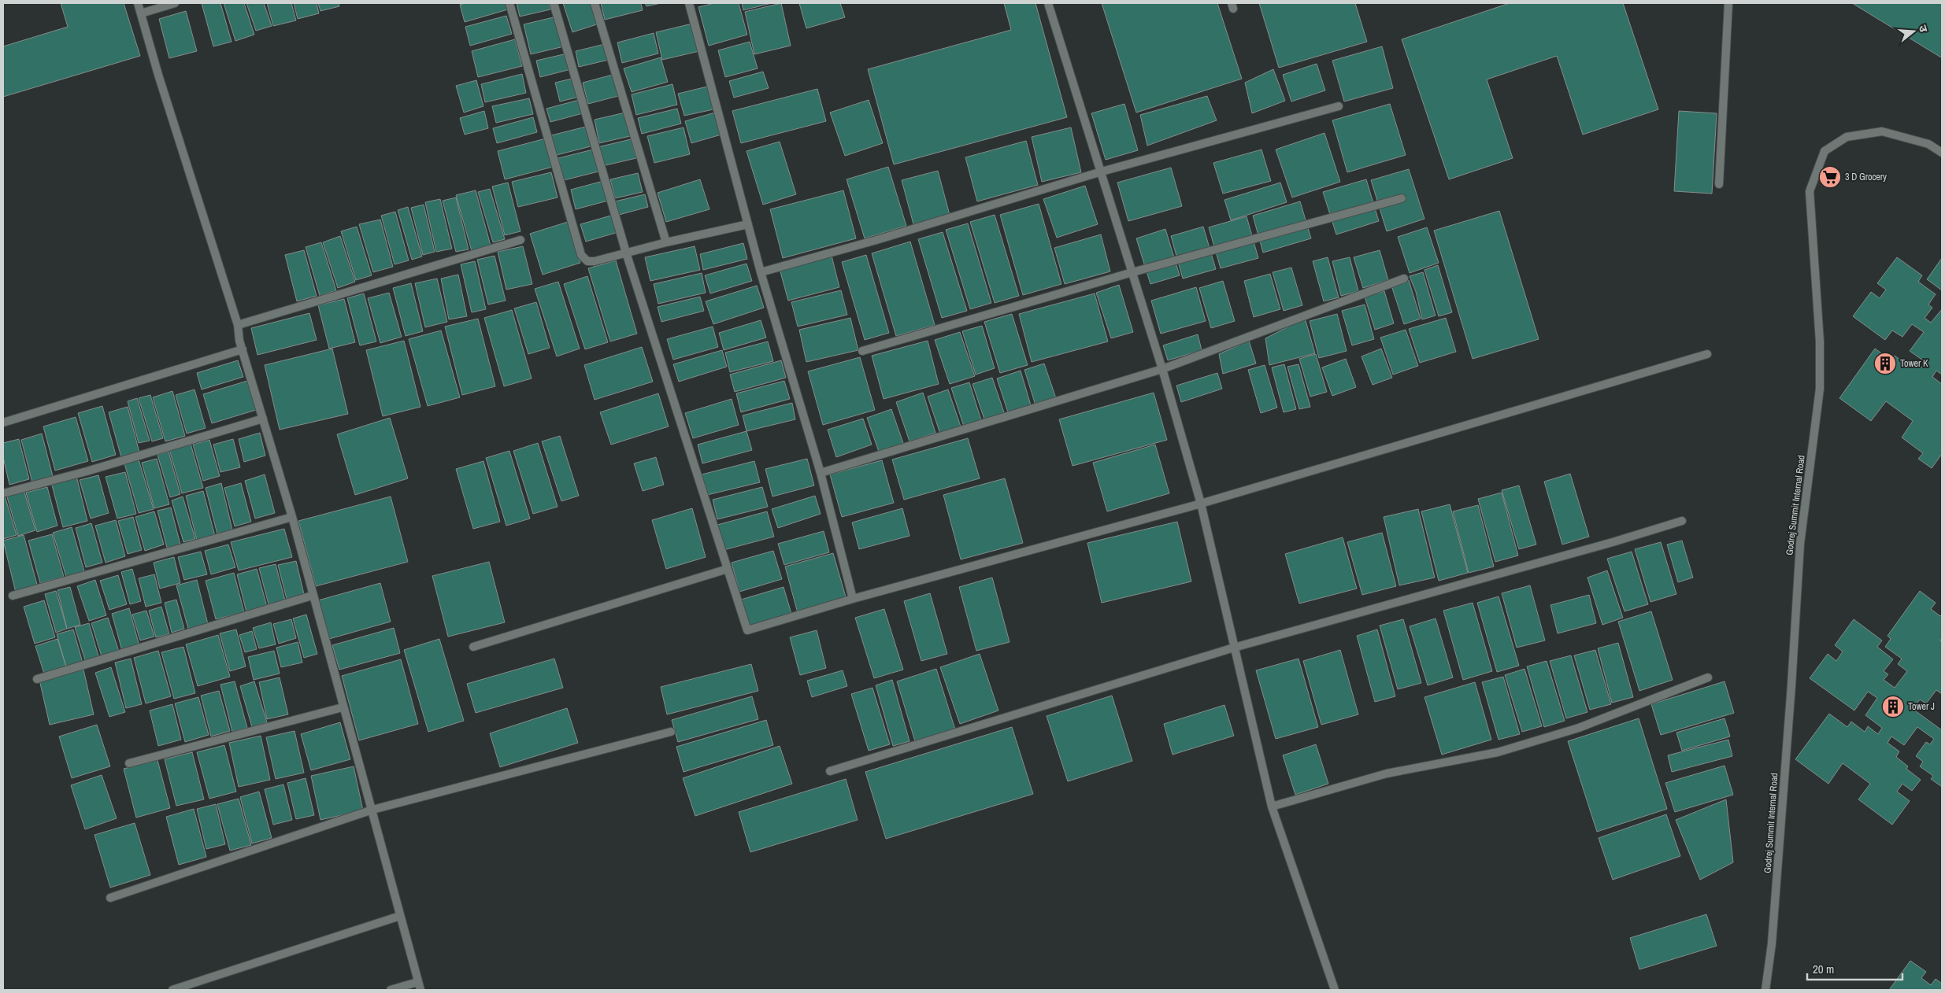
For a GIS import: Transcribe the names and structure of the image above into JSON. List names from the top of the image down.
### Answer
{
  "streets": {
    "street": ["Godrej Summit Internal Road"]
  },
  "places": {
    "supermarket": ["3 D Grocery"],
    "building": ["Tower K", "Tower J"]
  },
  "scale_bar": "20 m",
  "north": "right"
}
